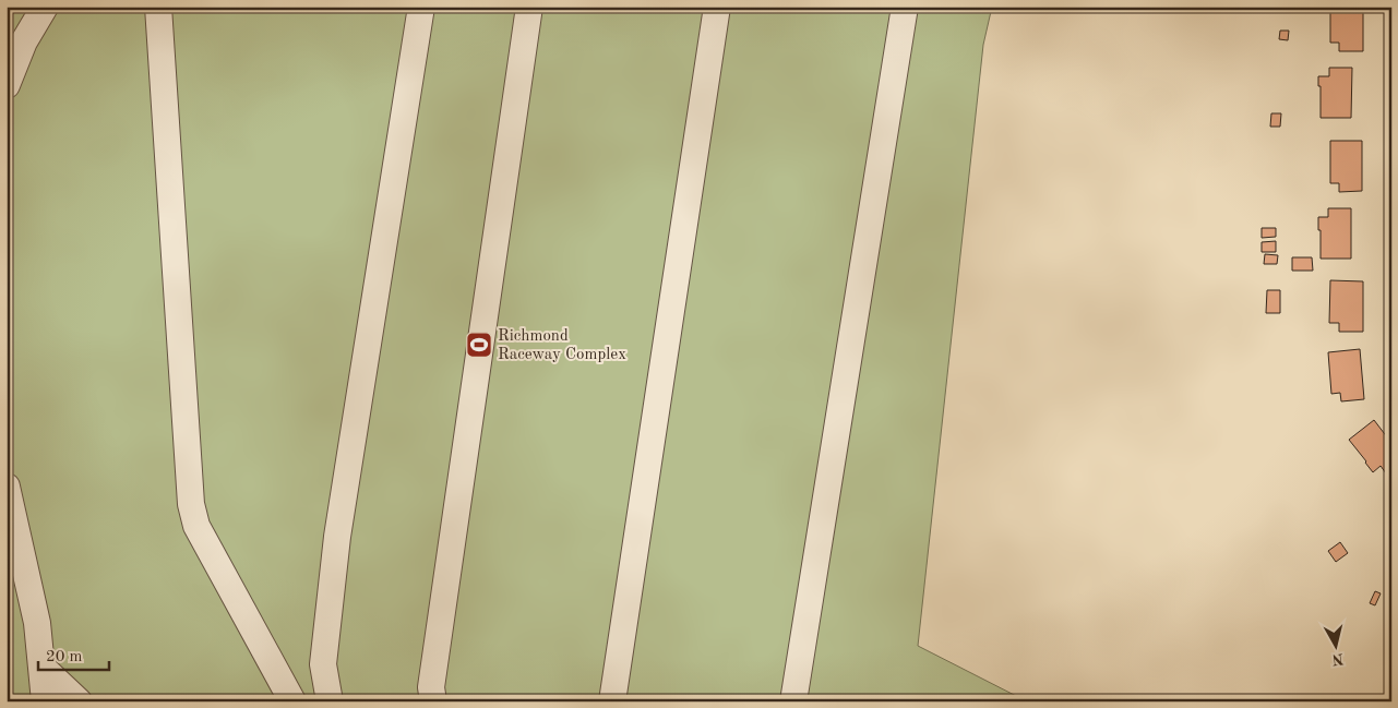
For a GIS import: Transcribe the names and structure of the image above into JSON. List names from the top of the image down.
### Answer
{
  "places": {
    "sports": ["Richmond Raceway Complex"]
  },
  "scale_bar": "20 m",
  "north": "bottom"
}
